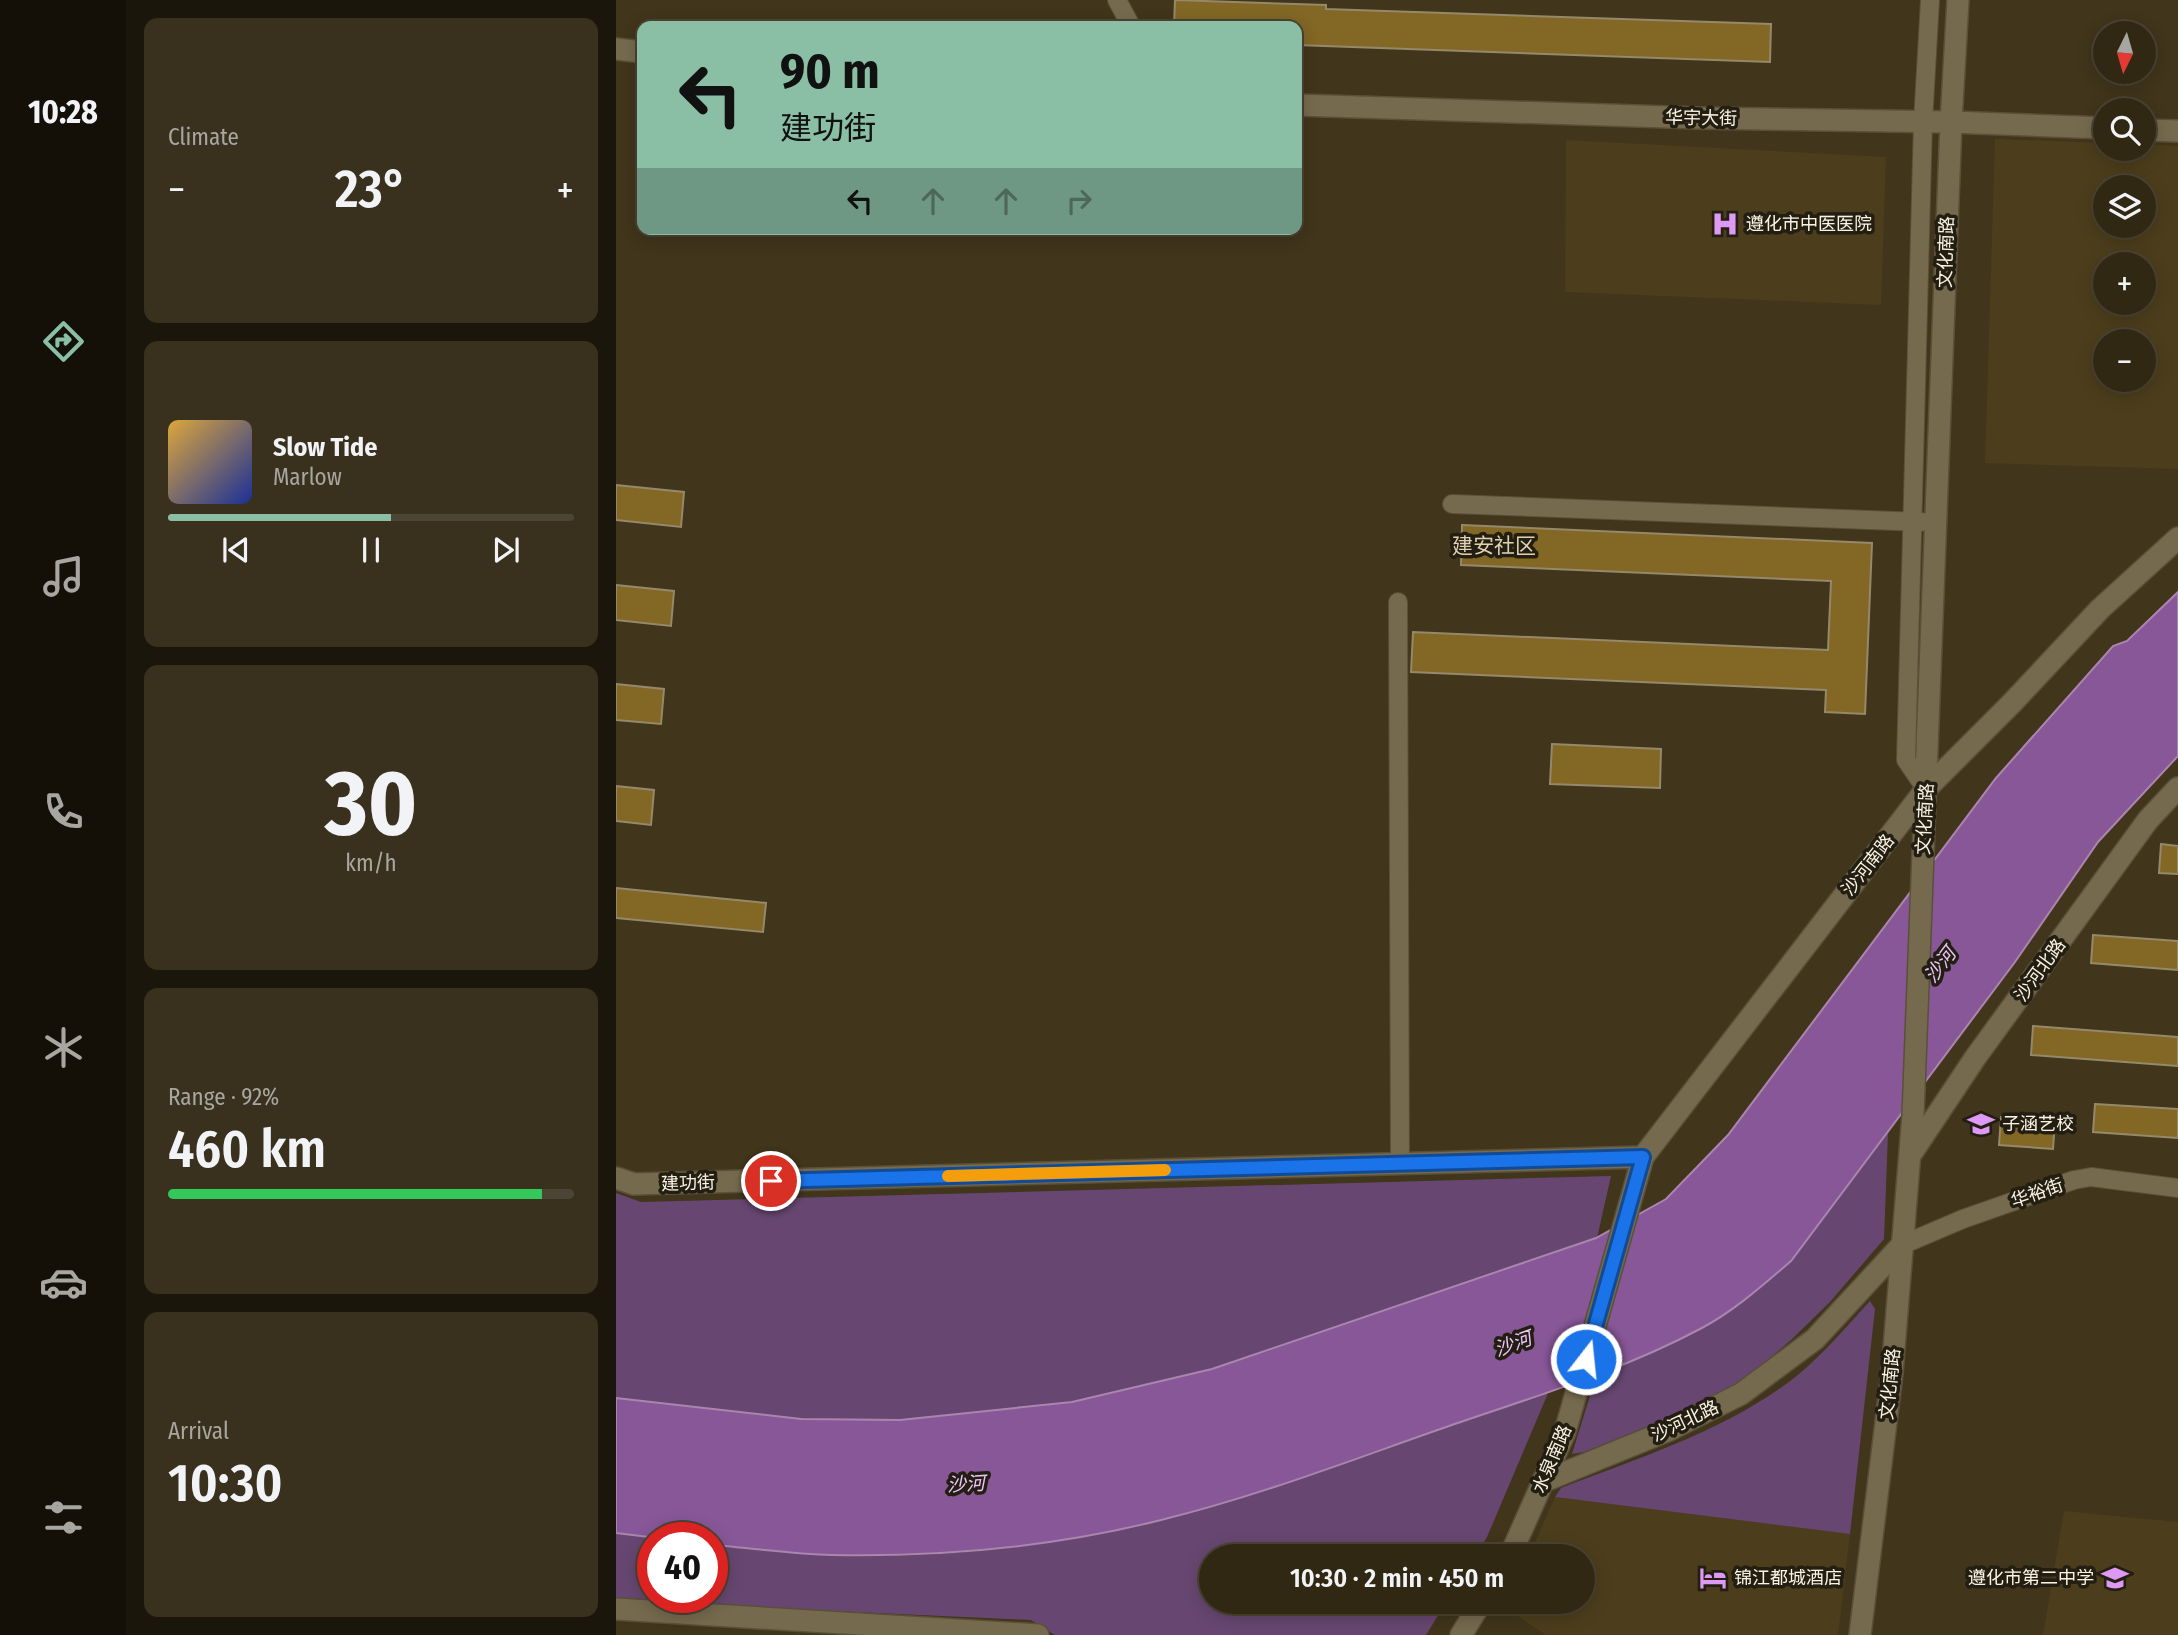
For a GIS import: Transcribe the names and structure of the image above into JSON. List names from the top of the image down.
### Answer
{
  "streets": {
    "street": [
      "华宇大街",
      "文化南路",
      "沙河南路",
      "沙河北路",
      "建功街",
      "华裕街",
      "水泉南路"
    ]
  },
  "crossings": [
    ["华宇大街", "文化南路"],
    ["文化南路", "沙河南路"],
    ["文化南路", "沙河北路"],
    ["文化南路", "华裕街"],
    ["沙河南路", "建功街"],
    ["沙河南路", "水泉南路"],
    ["沙河北路", "华裕街"],
    ["沙河北路", "水泉南路"],
    ["建功街", "水泉南路"]
  ],
  "districts": ["建安社区"],
  "water": ["沙河"],
  "places": {
    "hospital": ["遵化市中医医院"],
    "school or university": ["子涵艺校", "遵化市第二中学"],
    "hotel": ["锦江都城酒店"]
  },
  "north": "bottom",
  "page": {
    "tabs": "10:28",
    "tile": [
      "Climate",
      ["30", "km/h"],
      ["Range · 92%", "460 km"],
      ["Arrival", "10:30"]
    ],
    "map_buttons": ["+", "−"],
    "turn": ["90 m", "建功街"],
    "heat": ["−", "23°", "+"],
    "song": ["Slow Tide", "Marlow"],
    "limit": "40",
    "trip": "10:30 · 2 min · 450 m"
  }
}
